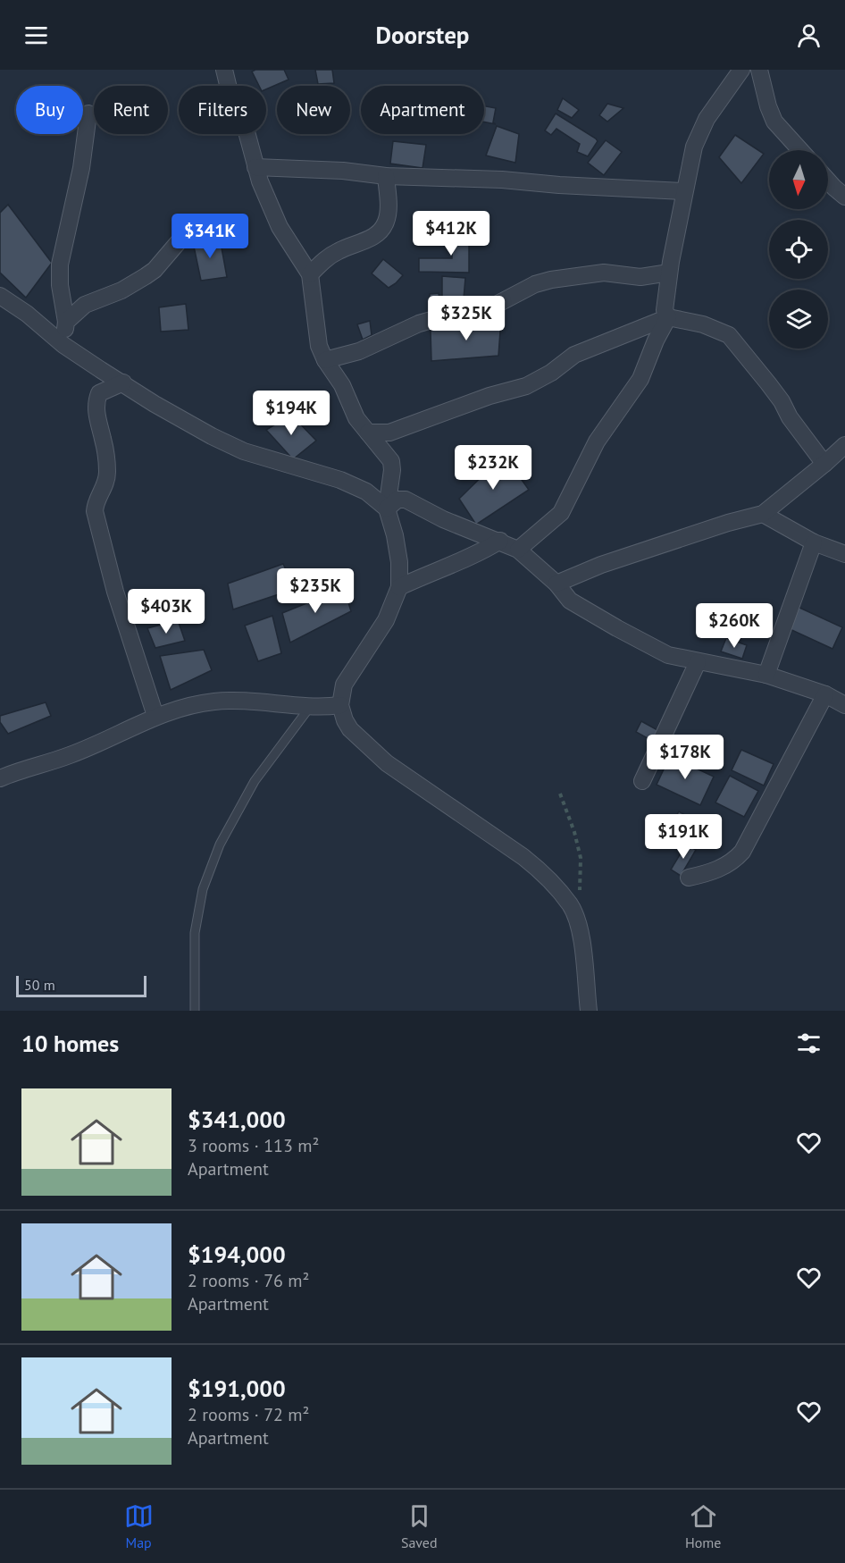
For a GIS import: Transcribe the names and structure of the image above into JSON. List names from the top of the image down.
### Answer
{
  "scale_bar": "50 m",
  "north": "bottom",
  "page": {
    "header": "Doorstep",
    "chip": [
      "Buy",
      "Rent",
      "Filters",
      "New",
      "Apartment"
    ],
    "price": [
      "$412K",
      "$341K",
      "$325K",
      "$194K",
      "$232K",
      "$235K",
      "$403K",
      "$260K",
      "$178K",
      "$191K"
    ],
    "scale": "50 m",
    "heading": "10 homes",
    "list": [
      {
        "name": "$341,000",
        "note": "3 rooms · 113 m² · Apartment"
      },
      {
        "name": "$194,000",
        "note": "2 rooms · 76 m² · Apartment"
      },
      {
        "name": "$191,000",
        "note": "2 rooms · 72 m² · Apartment"
      }
    ],
    "tabs": ["Map", "Saved", "Home"]
  }
}
